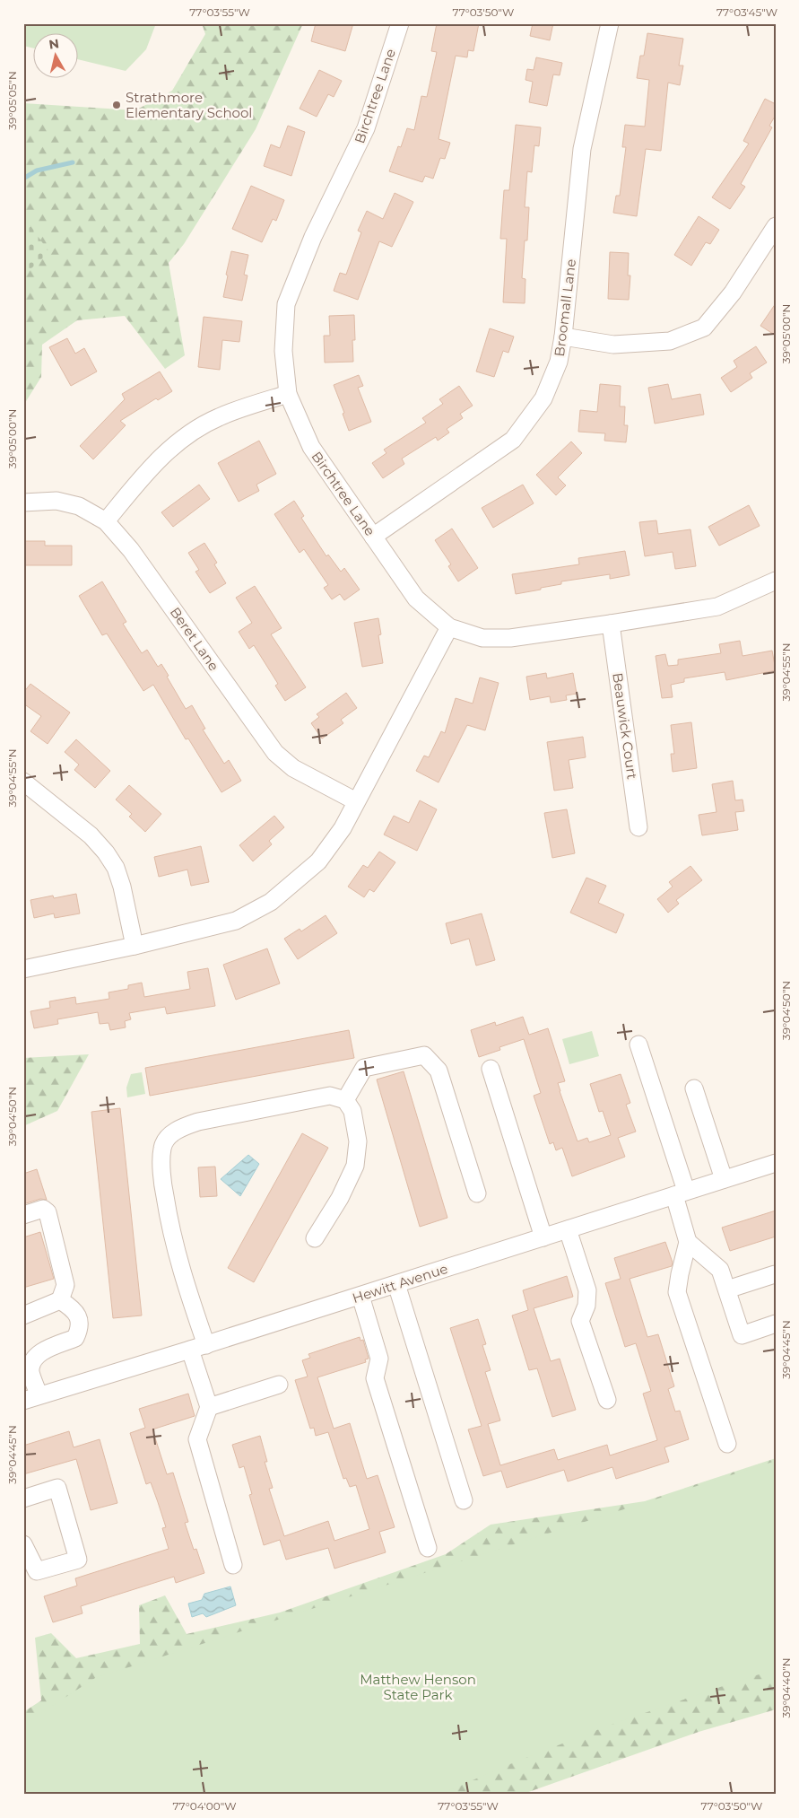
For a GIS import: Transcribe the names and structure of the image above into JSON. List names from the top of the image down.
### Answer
{
  "streets": {
    "street": [
      "Birchtree Lane",
      "Broomall Lane",
      "Beret Lane",
      "Beauwick Court",
      "Hewitt Avenue"
    ]
  },
  "crossings": [
    ["Birchtree Lane", "Broomall Lane"],
    ["Birchtree Lane", "Beauwick Court"]
  ],
  "parks": ["Matthew Henson State Park"],
  "places": ["Strathmore Elementary School"],
  "north": "top",
  "coordinates": [
    "77°03'55\"W",
    "77°03'50\"W",
    "77°03'45\"W",
    "39°05'05\"N",
    "39°05'00\"N",
    "39°04'55\"N",
    "39°04'50\"N",
    "39°04'45\"N",
    "39°04'40\"N",
    "77°04'00\"W"
  ]
}
